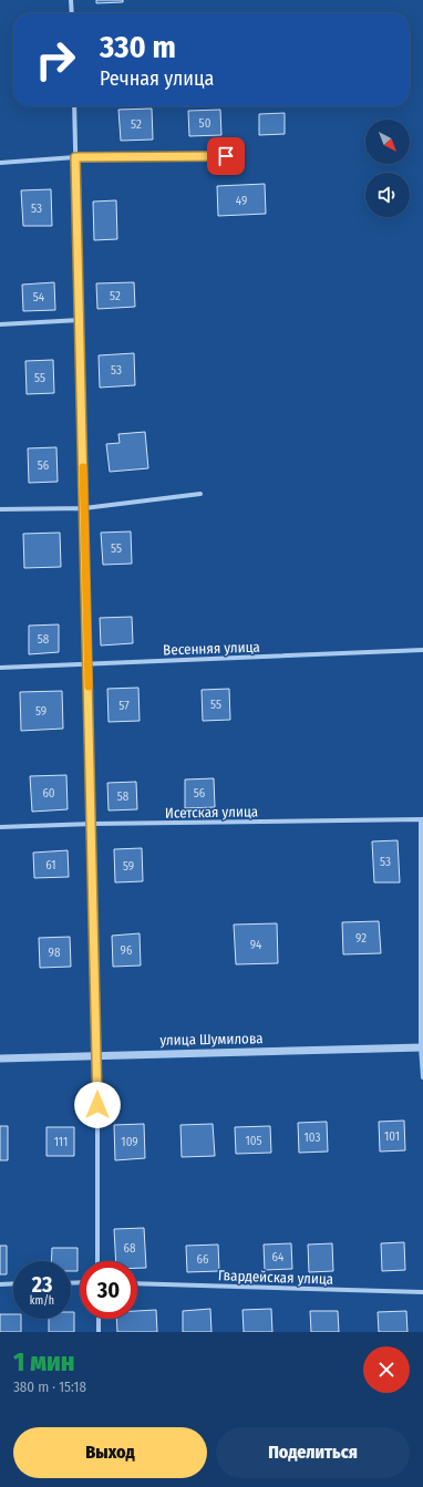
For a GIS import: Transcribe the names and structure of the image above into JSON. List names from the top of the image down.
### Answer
{
  "streets": {
    "street": [
      "Весенняя улица",
      "Исетская улица",
      "улица Шумилова",
      "Гвардейская улица"
    ]
  },
  "house_numbers": [
    "50",
    "52",
    "49",
    "53",
    "52",
    "54",
    "53",
    "55",
    "56",
    "55",
    "58",
    "55",
    "57",
    "59",
    "60",
    "56",
    "58",
    "53",
    "61",
    "59",
    "92",
    "94",
    "96",
    "98",
    "101",
    "103",
    "105",
    "111",
    "109",
    "68",
    "64",
    "66"
  ],
  "north": "bottom right",
  "page": {
    "turn": ["330 m", "Речная улица"],
    "speed": "23 km/h",
    "limit": "30",
    "heading": ["1 мин", "380 m · 15:18"],
    "buttons": ["Выход", "Поделиться"]
  }
}
